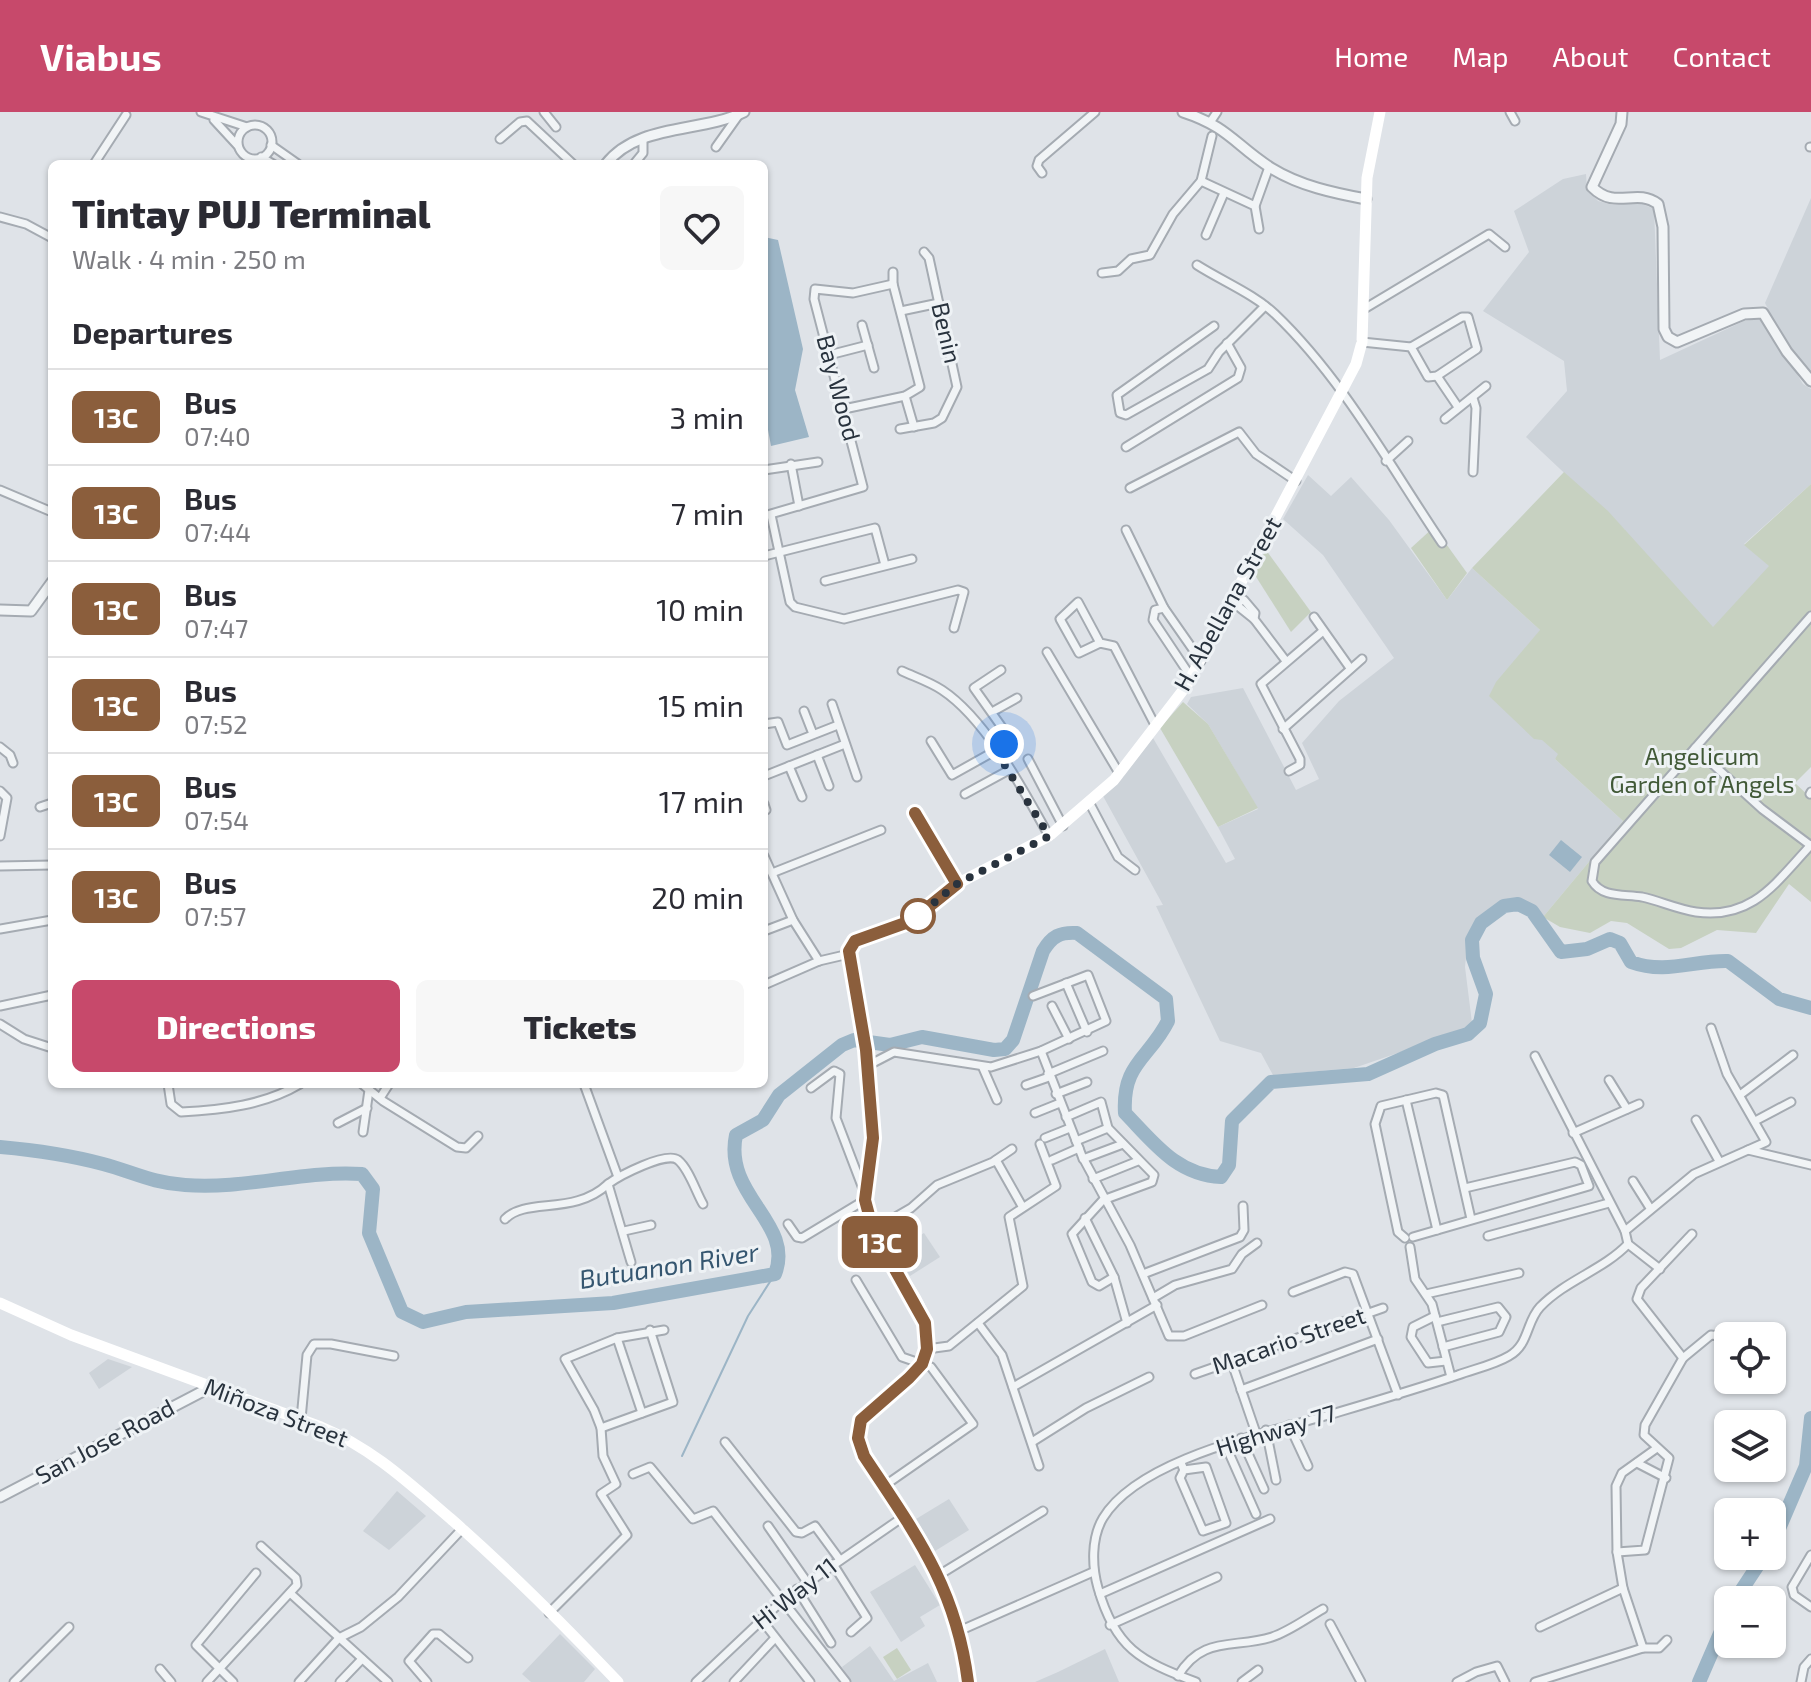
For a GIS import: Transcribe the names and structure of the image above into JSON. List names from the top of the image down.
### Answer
{
  "streets": {
    "main road": ["H. Abellana Street", "Miñoza Street"],
    "street": [
      "Benin",
      "Bay Wood",
      "Macario Street",
      "Highway 77",
      "San Jose Road",
      "Hi Way 11"
    ]
  },
  "crossings": [
    ["Miñoza Street", "San Jose Road"]
  ],
  "water": ["Butuanon River"],
  "parks": ["Angelicum Garden of Angels"],
  "lines": ["bus line 13C"],
  "page": {
    "header": "Viabus",
    "nav": [
      "Home",
      "Map",
      "About",
      "Contact"
    ],
    "on_map": "13C",
    "heading": [
      ["Tintay PUJ Terminal", "Walk · 4 min · 250 m"],
      "Departures"
    ],
    "list": [
      {
        "mark": "13C",
        "name": "Bus",
        "note": "07:40",
        "value": "3 min"
      },
      {
        "mark": "13C",
        "name": "Bus",
        "note": "07:44",
        "value": "7 min"
      },
      {
        "mark": "13C",
        "name": "Bus",
        "note": "07:47",
        "value": "10 min"
      },
      {
        "mark": "13C",
        "name": "Bus",
        "note": "07:52",
        "value": "15 min"
      },
      {
        "mark": "13C",
        "name": "Bus",
        "note": "07:54",
        "value": "17 min"
      },
      {
        "mark": "13C",
        "name": "Bus",
        "note": "07:57",
        "value": "20 min"
      }
    ],
    "buttons": ["Directions", "Tickets"],
    "map_buttons": ["+", "−"]
  }
}
